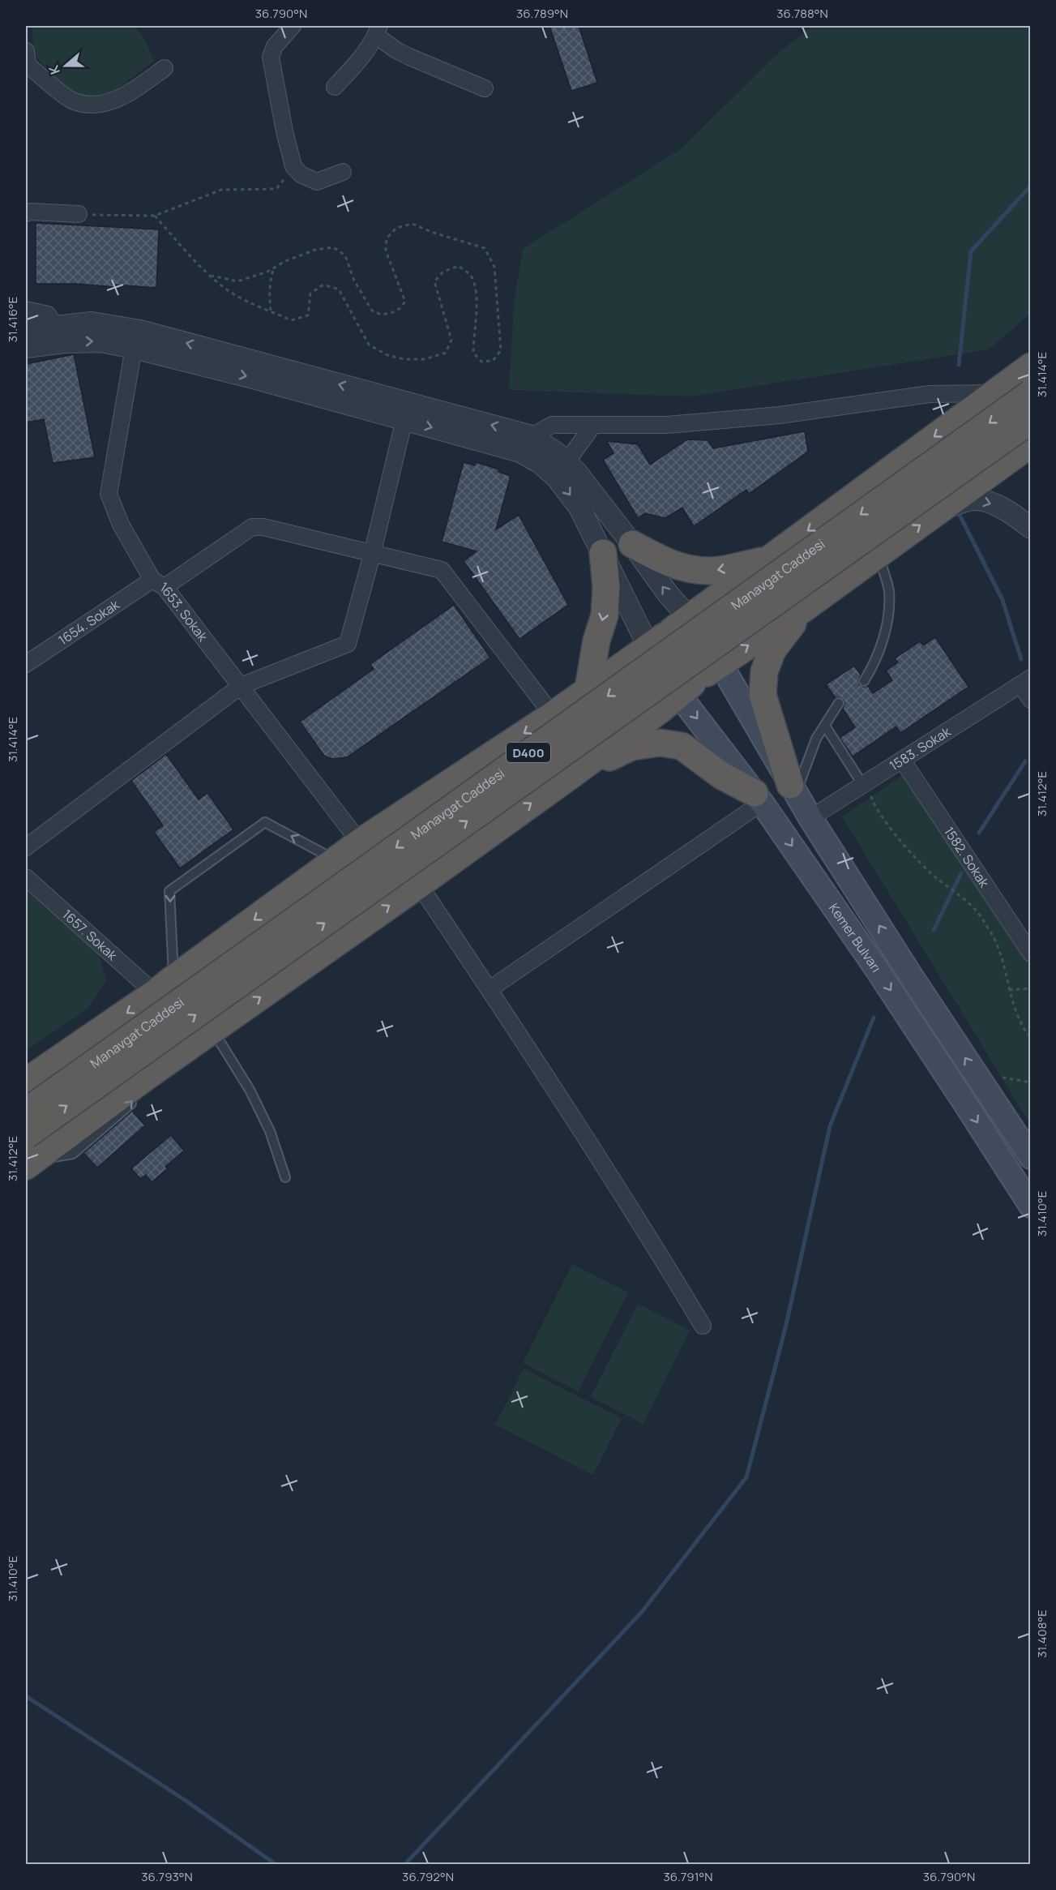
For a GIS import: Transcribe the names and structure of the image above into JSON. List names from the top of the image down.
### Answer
{
  "streets": {
    "highway": ["Manavgat Caddesi", "D400"],
    "main road": ["Kemer Bulvarı"],
    "street": [
      "1653. Sokak",
      "1654. Sokak",
      "1583. Sokak",
      "1582. Sokak",
      "1657. Sokak"
    ]
  },
  "crossings": [
    ["1653. Sokak", "1654. Sokak"],
    ["1583. Sokak", "1582. Sokak"],
    ["1583. Sokak", "Kemer Bulvarı"]
  ],
  "north": "left",
  "coordinates": [
    "36.790°N",
    "36.789°N",
    "36.788°N",
    "31.416°E",
    "31.414°E",
    "31.412°E",
    "31.410°E",
    "31.408°E",
    "36.793°N",
    "36.792°N",
    "36.791°N"
  ]
}
